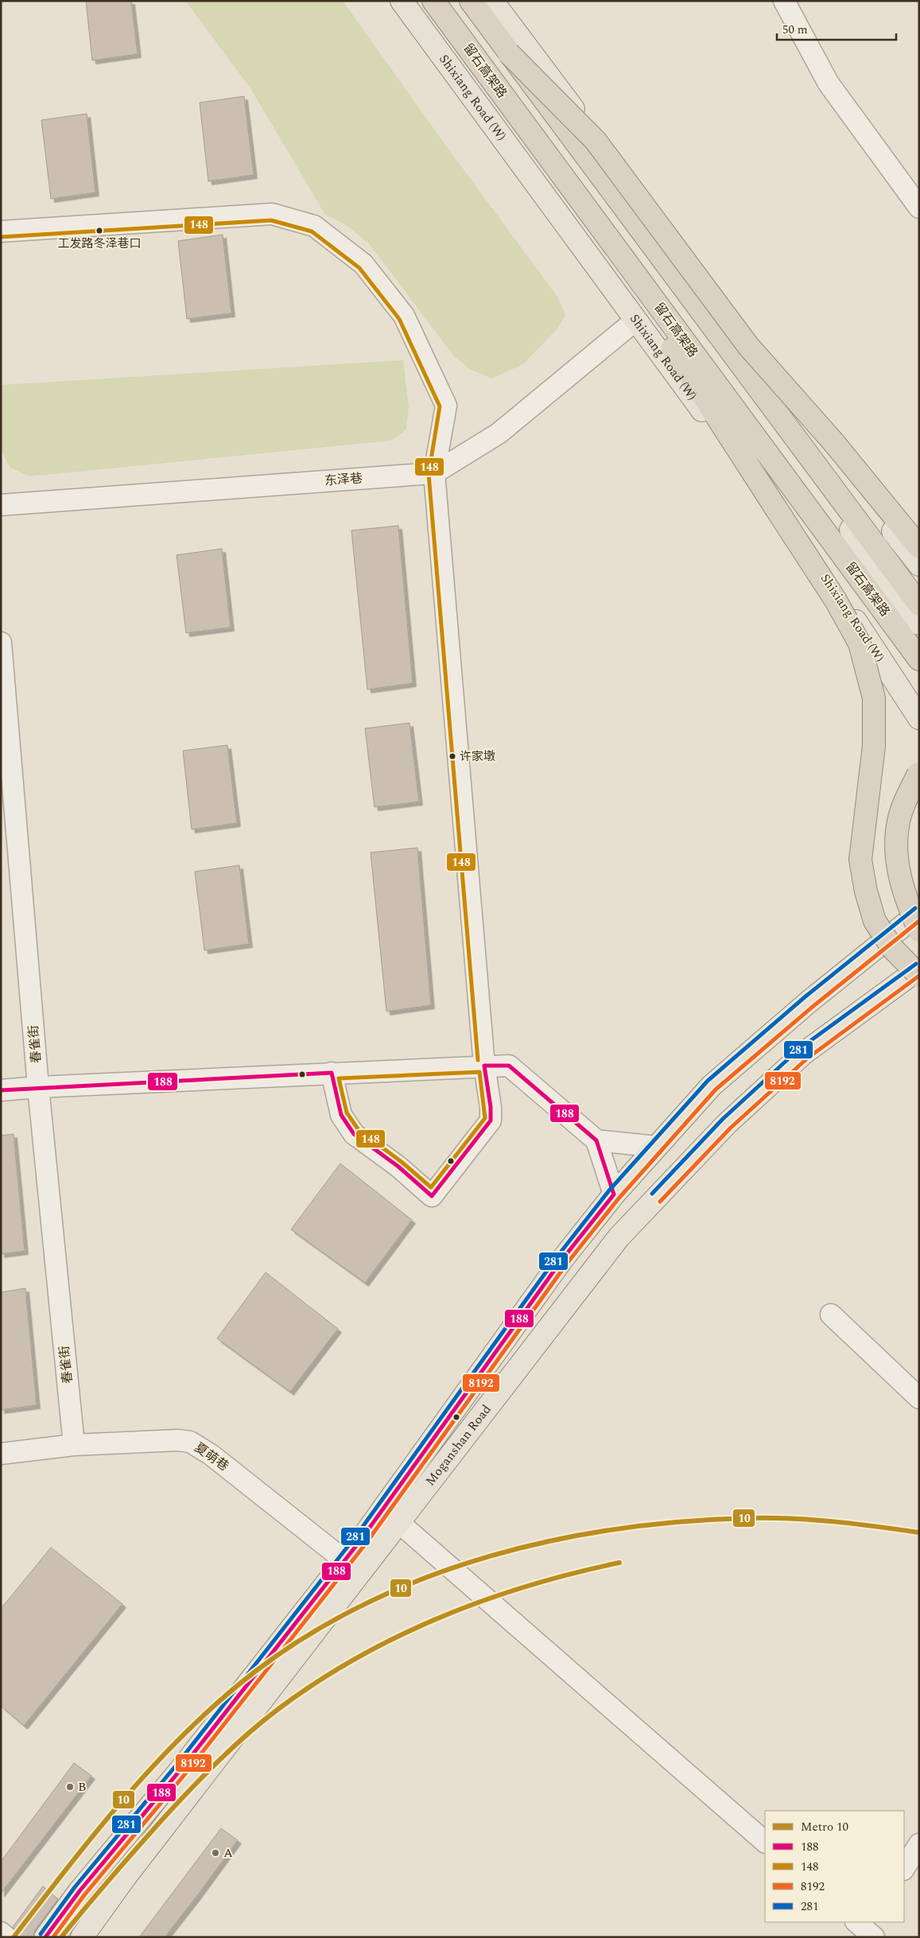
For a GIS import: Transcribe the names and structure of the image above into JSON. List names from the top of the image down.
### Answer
{
  "streets": {
    "highway": ["留石高架路"],
    "main road": ["Shixiang Road (W)", "Moganshan Road"],
    "street": ["东泽巷", "春雀街", "夏萌巷"]
  },
  "crossings": [
    ["Shixiang Road (W)", "东泽巷"],
    ["春雀街", "夏萌巷"],
    ["Moganshan Road", "夏萌巷"]
  ],
  "places": [
    "工发路冬泽巷口",
    "许家墩",
    "B",
    "A"
  ],
  "lines": [
    "transit line 148",
    "transit line 281",
    "transit line 8192",
    "transit line 188",
    "metro line 10"
  ],
  "legend": [
    "Metro 10",
    "188",
    "148",
    "8192",
    "281"
  ],
  "scale_bar": "50 m"
}
